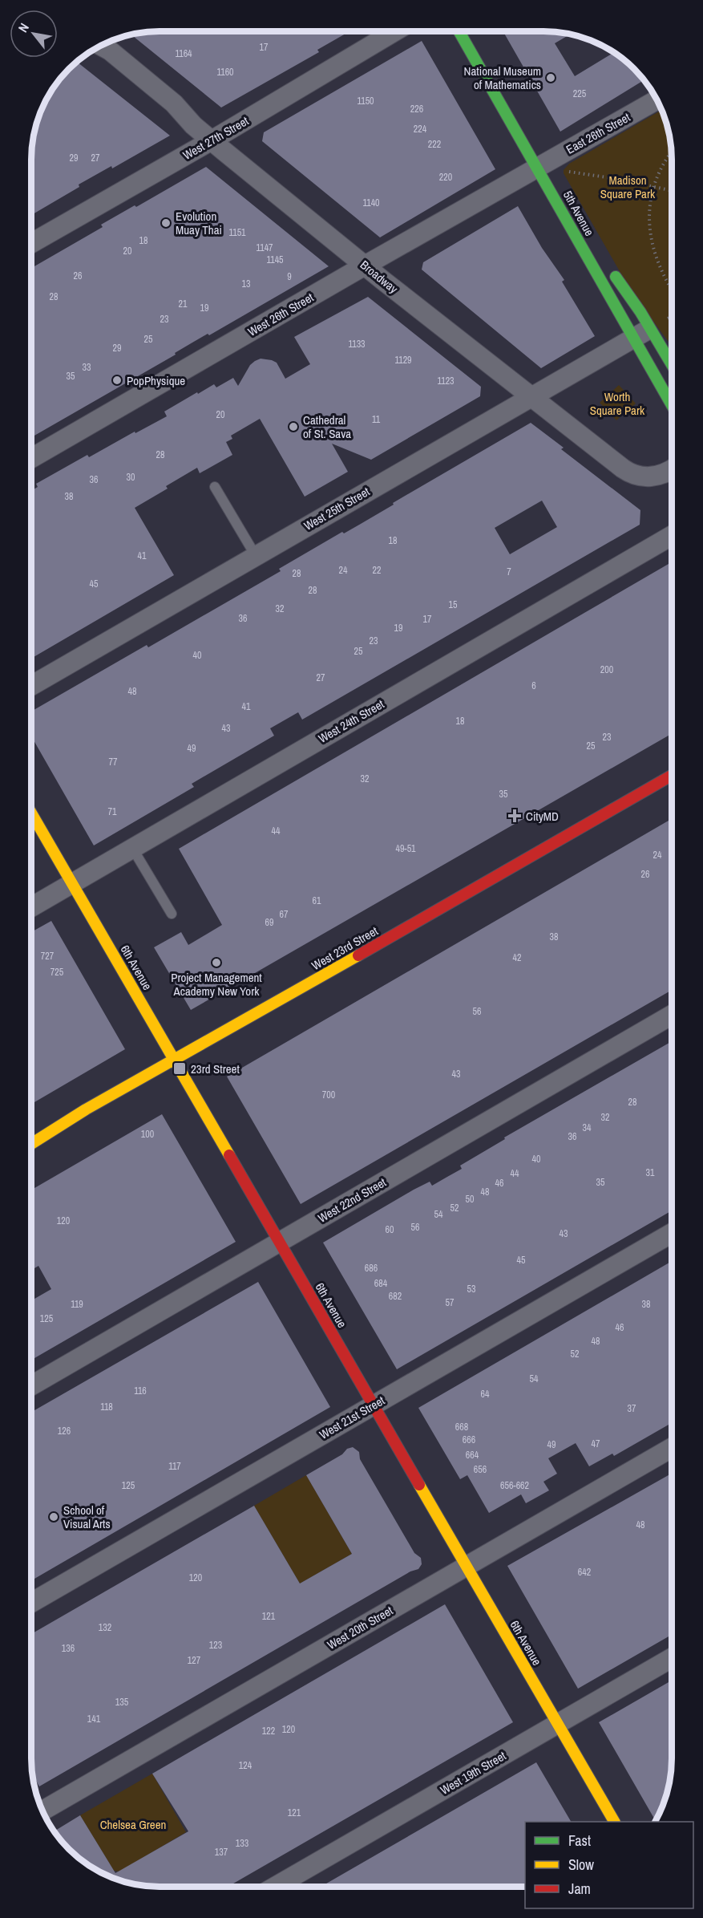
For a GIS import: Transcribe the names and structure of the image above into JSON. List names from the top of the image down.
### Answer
{
  "streets": {
    "main road": ["5th Avenue", "West 23rd Street", "6th Avenue"],
    "street": [
      "East 26th Street",
      "West 27th Street",
      "Broadway",
      "West 26th Street",
      "West 25th Street",
      "West 24th Street",
      "West 22nd Street",
      "West 21st Street",
      "West 20th Street",
      "West 19th Street"
    ]
  },
  "crossings": [
    ["East 26th Street", "5th Avenue"],
    ["East 26th Street", "West 26th Street"],
    ["West 27th Street", "Broadway"],
    ["5th Avenue", "West 26th Street"],
    ["5th Avenue", "West 25th Street"],
    ["Broadway", "West 26th Street"],
    ["Broadway", "West 25th Street"],
    ["West 24th Street", "6th Avenue"],
    ["West 23rd Street", "6th Avenue"],
    ["6th Avenue", "West 22nd Street"],
    ["6th Avenue", "West 21st Street"],
    ["6th Avenue", "West 20th Street"],
    ["6th Avenue", "West 19th Street"]
  ],
  "parks": ["Madison Square Park", "Worth Square Park", "Chelsea Green"],
  "places": {
    "other": [
      "National Museum of Mathematics",
      "Evolution Muay Thai",
      "PopPhysique",
      "Cathedral of St. Sava",
      "Project Management Academy New York",
      "School of Visual Arts"
    ],
    "health": ["CityMD"],
    "transit": ["23rd Street"]
  },
  "house_numbers": [
    "17",
    "1164",
    "1160",
    "225",
    "1150",
    "226",
    "224",
    "222",
    "29",
    "27",
    "220",
    "1140",
    "1151",
    "18",
    "1147",
    "20",
    "1145",
    "26",
    "9",
    "13",
    "28",
    "21",
    "19",
    "23",
    "25",
    "1133",
    "29",
    "1129",
    "33",
    "35",
    "1123",
    "20",
    "11",
    "28",
    "30",
    "36",
    "38",
    "18",
    "41",
    "24",
    "22",
    "7",
    "28",
    "45",
    "28",
    "15",
    "32",
    "36",
    "17",
    "19",
    "23",
    "25",
    "40",
    "200",
    "27",
    "6",
    "48",
    "41",
    "18",
    "43",
    "23",
    "25",
    "49",
    "77",
    "32",
    "35",
    "71",
    "44",
    "49-51",
    "24",
    "26",
    "61",
    "67",
    "69",
    "38",
    "727",
    "42",
    "725",
    "56",
    "43",
    "700",
    "28",
    "32",
    "34",
    "100",
    "36",
    "40",
    "31",
    "44",
    "35",
    "46",
    "48",
    "50",
    "52",
    "54",
    "120",
    "56",
    "60",
    "43",
    "45",
    "686",
    "684",
    "53",
    "682",
    "57",
    "119",
    "38",
    "125",
    "46",
    "48",
    "52",
    "54",
    "116",
    "64",
    "118",
    "37",
    "668",
    "126",
    "666",
    "47",
    "49",
    "664",
    "117",
    "656",
    "125",
    "656-662",
    "48",
    "642",
    "120",
    "121",
    "132",
    "123",
    "136",
    "127",
    "135",
    "141",
    "120",
    "122",
    "124",
    "121",
    "133",
    "137"
  ],
  "legend": ["Fast", "Slow", "Jam"],
  "north": "top left"
}
